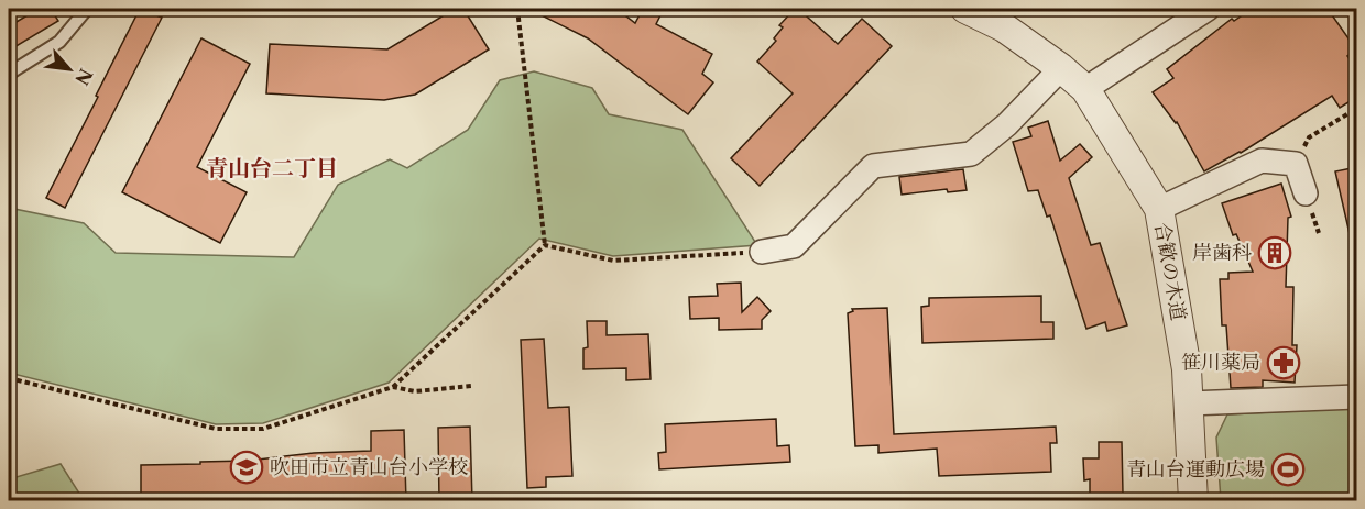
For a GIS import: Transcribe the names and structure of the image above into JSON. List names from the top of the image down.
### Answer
{
  "streets": {
    "street": ["合歓の木道"]
  },
  "districts": ["青山台二丁目"],
  "places": {
    "building": ["岸歯科"],
    "pharmacy": ["笹川薬局"],
    "school or university": ["吹田市立青山台小学校"],
    "sports": ["青山台運動広場"]
  },
  "north": "bottom right"
}
